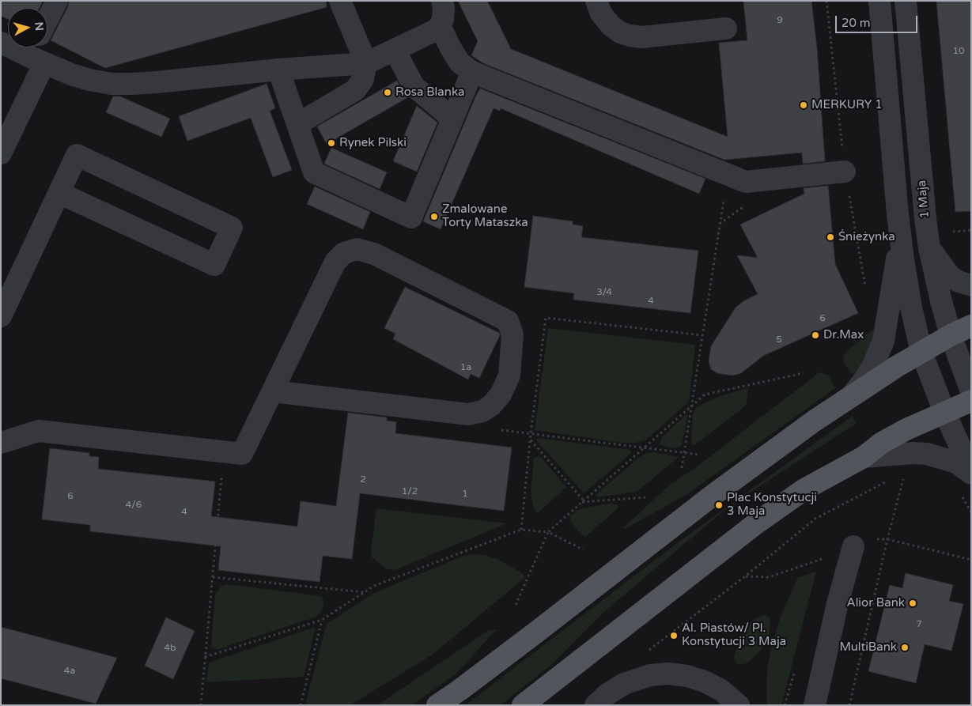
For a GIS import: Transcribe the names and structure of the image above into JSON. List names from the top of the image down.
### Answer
{
  "streets": {
    "street": ["1 Maja"]
  },
  "places": [
    "Rosa Blanka",
    "MERKURY 1",
    "Rynek Pilski",
    "Zmalowane Torty Mataszka",
    "Śnieżynka",
    "Dr.Max",
    "Plac Konstytucji 3 Maja",
    "Alior Bank",
    "Al. Piastów/ Pl. Konstytucji 3 Maja",
    "MultiBank"
  ],
  "house_numbers": [
    "9",
    "10",
    "3/4",
    "4",
    "6",
    "5",
    "1a",
    "2",
    "1/2",
    "1",
    "6",
    "4/6",
    "4",
    "7",
    "4b",
    "4a"
  ],
  "scale_bar": "20 m",
  "north": "right"
}
